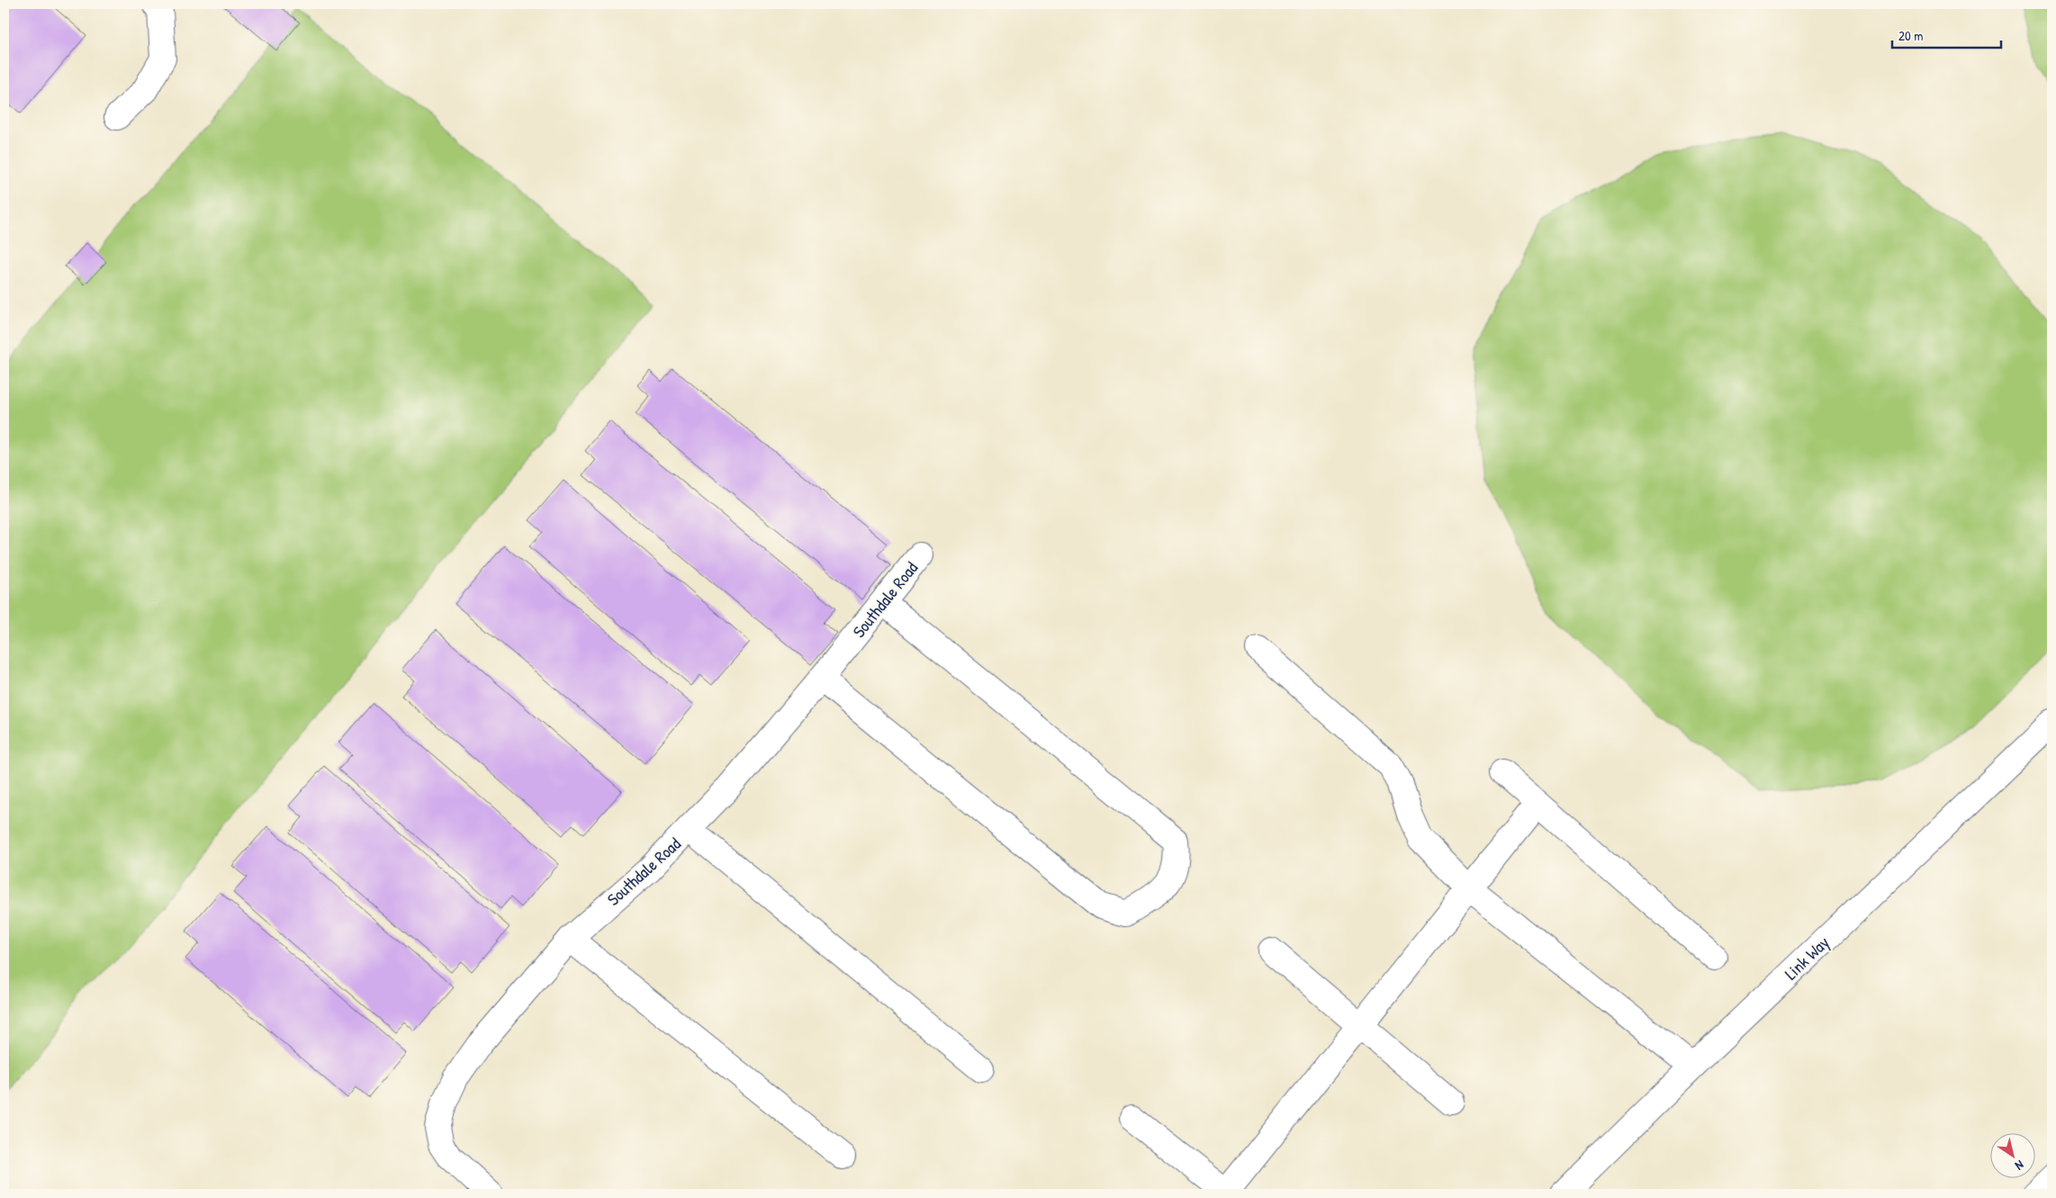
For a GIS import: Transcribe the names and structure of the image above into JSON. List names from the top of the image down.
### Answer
{
  "streets": {
    "street": ["Southdale Road", "Link Way"]
  },
  "scale_bar": "20 m",
  "north": "bottom right"
}
